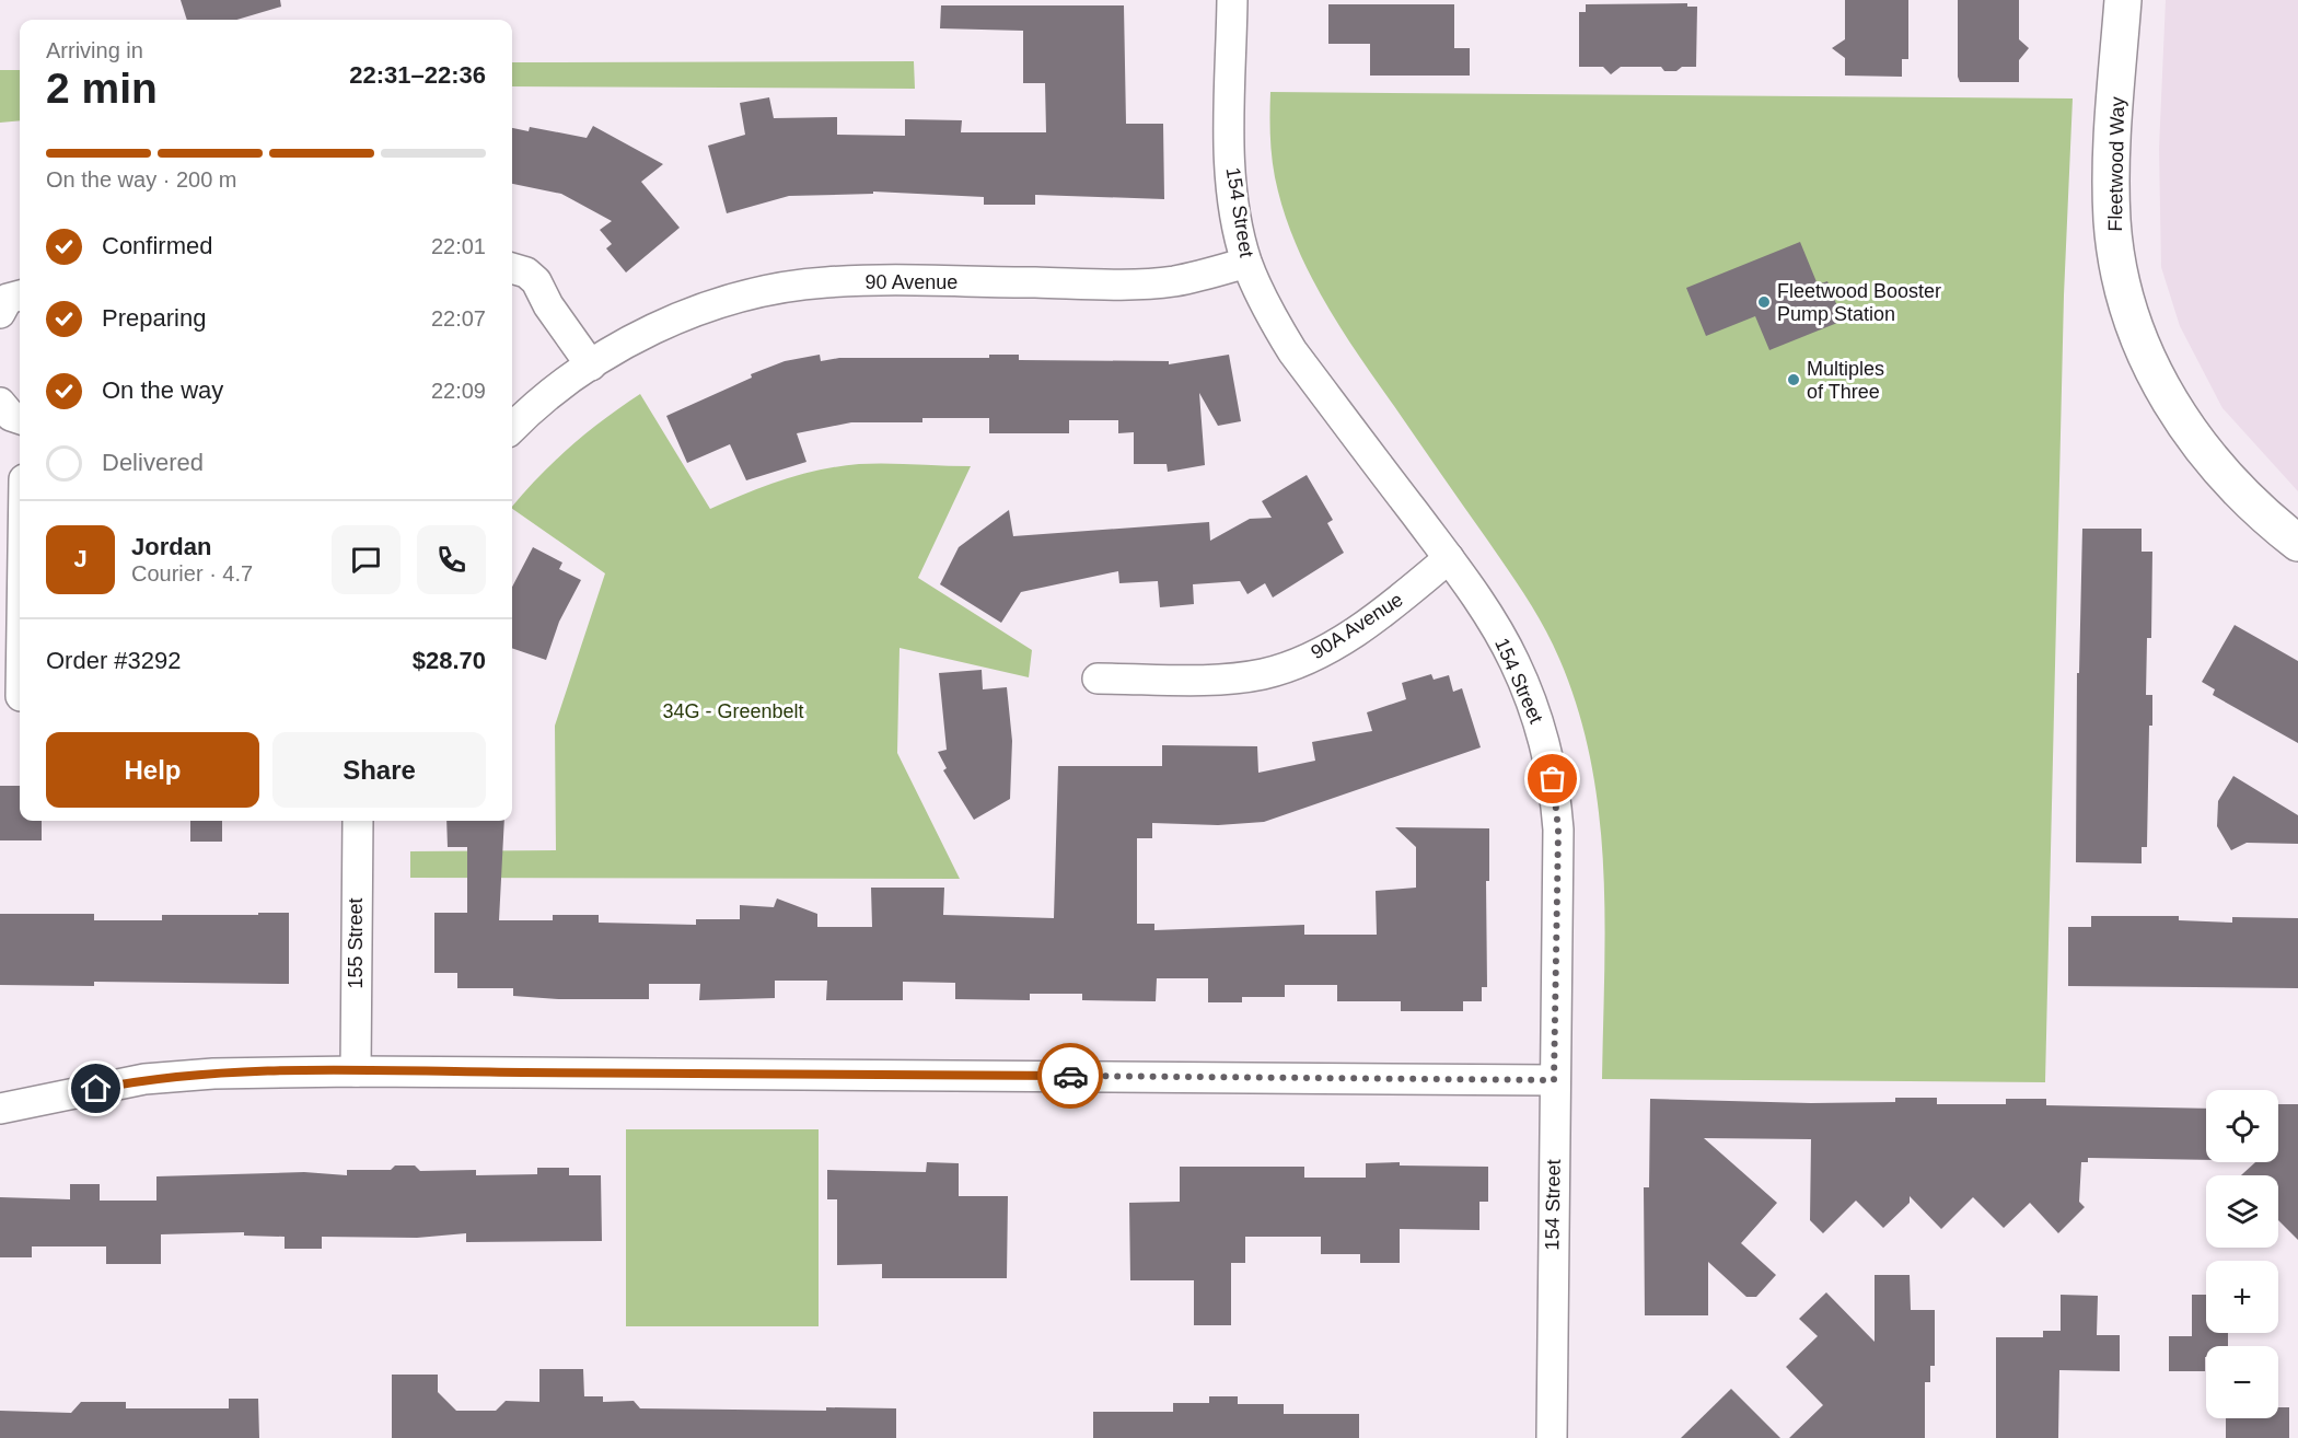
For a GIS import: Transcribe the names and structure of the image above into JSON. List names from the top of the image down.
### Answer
{
  "streets": {
    "street": [
      "Fleetwood Way",
      "154 Street",
      "90 Avenue",
      "90A Avenue",
      "155 Street"
    ]
  },
  "crossings": [
    ["154 Street", "90 Avenue"],
    ["154 Street", "90A Avenue"]
  ],
  "parks": ["34G - Greenbelt"],
  "places": ["Fleetwood Booster Pump Station", "Multiples of Three"],
  "page": {
    "heading": ["2 min", "Arriving in", "22:31–22:36"],
    "panel": [
      "Jordan",
      "Courier · 4.7",
      "Order #3292",
      "$28.70"
    ],
    "bar": "On the way · 200 m",
    "list": [
      ["Confirmed", "22:01"],
      ["Preparing", "22:07"],
      ["On the way", "22:09"],
      "Delivered"
    ],
    "round": "J",
    "buttons": ["Help", "Share"],
    "map_buttons": ["+", "−"]
  }
}
